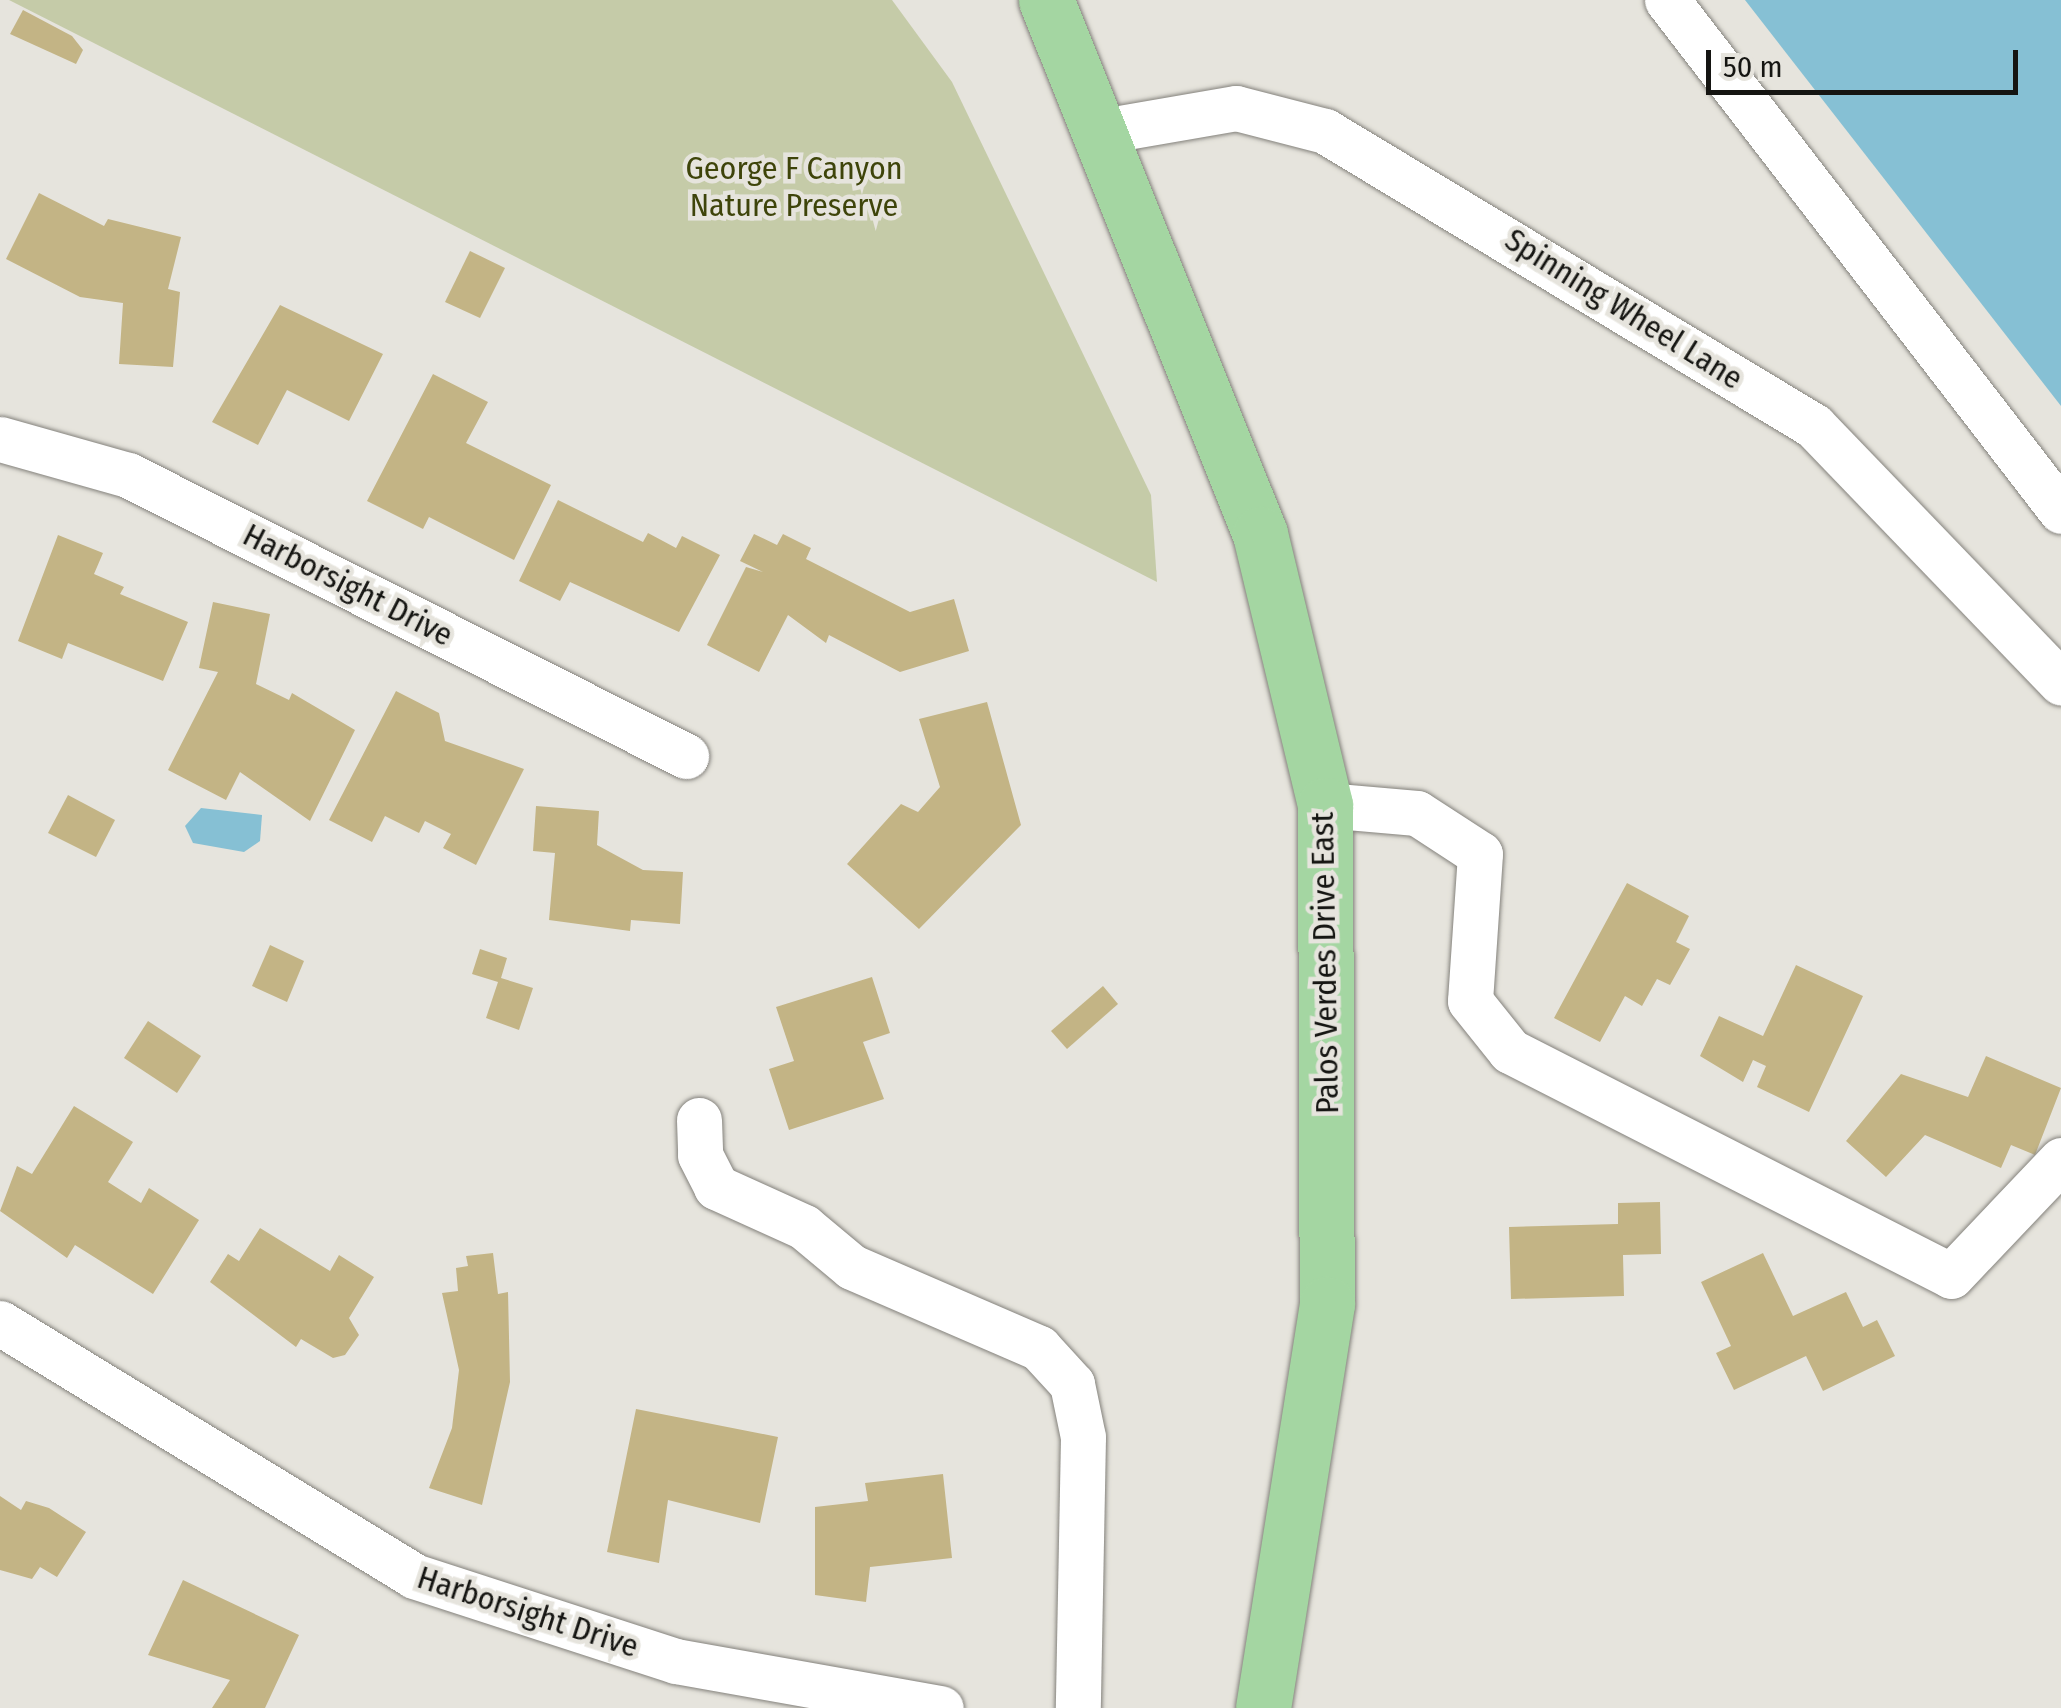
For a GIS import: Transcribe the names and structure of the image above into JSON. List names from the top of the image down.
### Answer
{
  "streets": {
    "main road": ["Palos Verdes Drive East"],
    "street": ["Spinning Wheel Lane", "Harborsight Drive"]
  },
  "crossings": [
    ["Spinning Wheel Lane", "Palos Verdes Drive East"]
  ],
  "parks": ["George F Canyon Nature Preserve"],
  "scale_bar": "50 m"
}
